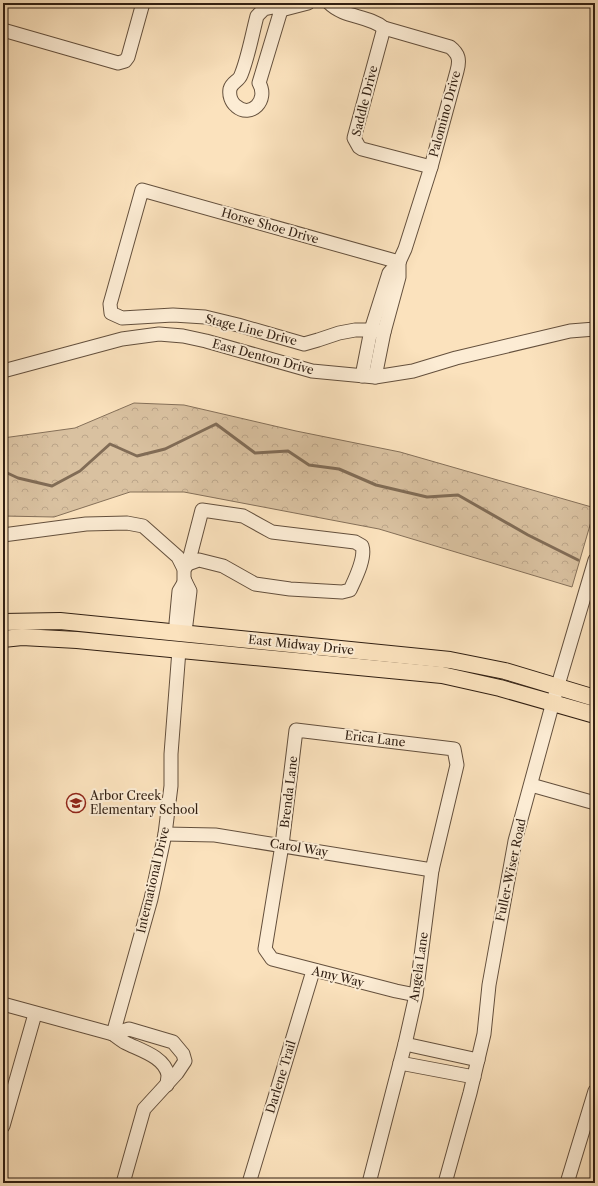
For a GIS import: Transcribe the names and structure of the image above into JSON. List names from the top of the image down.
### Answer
{
  "streets": {
    "main road": ["East Midway Drive"],
    "street": [
      "Saddle Drive",
      "Palomino Drive",
      "Horse Shoe Drive",
      "Stage Line Drive",
      "East Denton Drive",
      "Erica Lane",
      "Brenda Lane",
      "Carol Way",
      "Fuller-Wiser Road",
      "International Drive",
      "Angela Lane",
      "Amy Way",
      "Darlene Trail"
    ]
  },
  "crossings": [
    ["Saddle Drive", "Palomino Drive"],
    ["Palomino Drive", "Horse Shoe Drive"],
    ["Palomino Drive", "Stage Line Drive"],
    ["Palomino Drive", "East Denton Drive"],
    ["Horse Shoe Drive", "Stage Line Drive"],
    ["East Midway Drive", "Fuller-Wiser Road"],
    ["East Midway Drive", "International Drive"],
    ["Erica Lane", "Brenda Lane"],
    ["Erica Lane", "Angela Lane"],
    ["Brenda Lane", "Carol Way"],
    ["Brenda Lane", "Amy Way"],
    ["Carol Way", "International Drive"],
    ["Carol Way", "Angela Lane"],
    ["Angela Lane", "Amy Way"],
    ["Amy Way", "Darlene Trail"]
  ],
  "places": {
    "school or university": ["Arbor Creek Elementary School"]
  }
}
